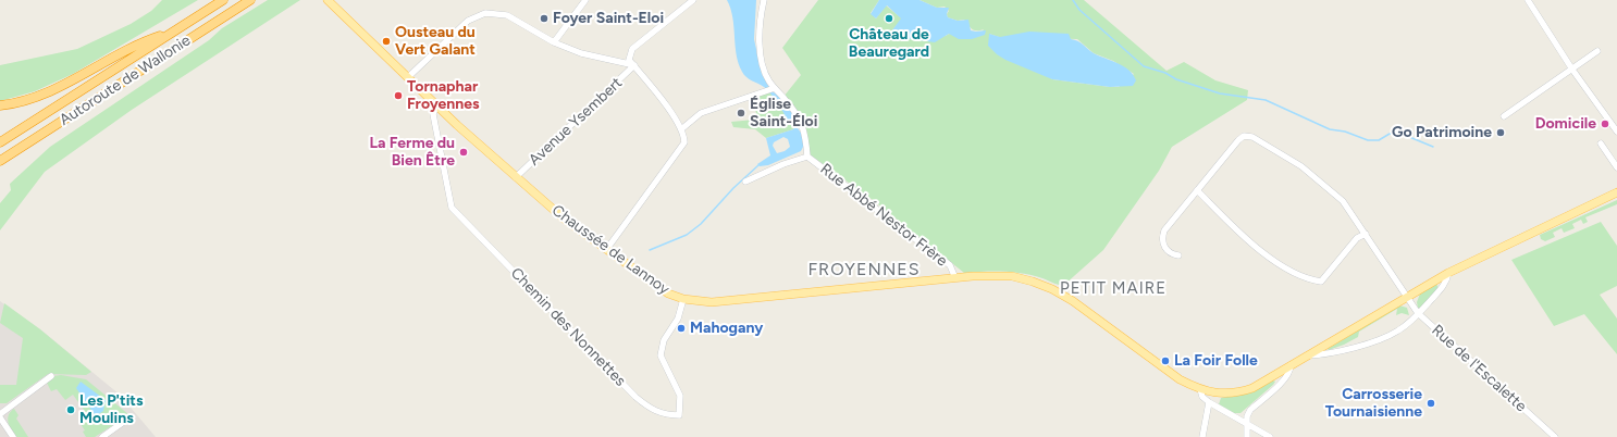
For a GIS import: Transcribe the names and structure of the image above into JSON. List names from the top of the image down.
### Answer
{
  "streets": {
    "highway": ["Autoroute de Wallonie"],
    "main road": ["Chaussée de Lannoy"],
    "street": [
      "Avenue Ysembert",
      "Rue Abbé Nestor Frère",
      "Chemin des Nonnettes",
      "Rue de l'Escalette"
    ]
  },
  "crossings": [
    ["Avenue Ysembert", "Chaussée de Lannoy"],
    ["Rue Abbé Nestor Frère", "Chaussée de Lannoy"],
    ["Chaussée de Lannoy", "Chemin des Nonnettes"],
    ["Chaussée de Lannoy", "Rue de l'Escalette"]
  ],
  "districts": ["FROYENNES", "PETIT MAIRE"],
  "places": [
    "Foyer Saint-Eloi",
    "Château de Beauregard",
    "Ousteau du Vert Galant",
    "Tornaphar Froyennes",
    "Église Saint-Éloi",
    "Domicile",
    "Go Patrimoine",
    "La Ferme du Bien Être",
    "Mahogany",
    "La Foir Folle",
    "Carrosserie Tournaisienne",
    "Les P'tits Moulins"
  ]
}
